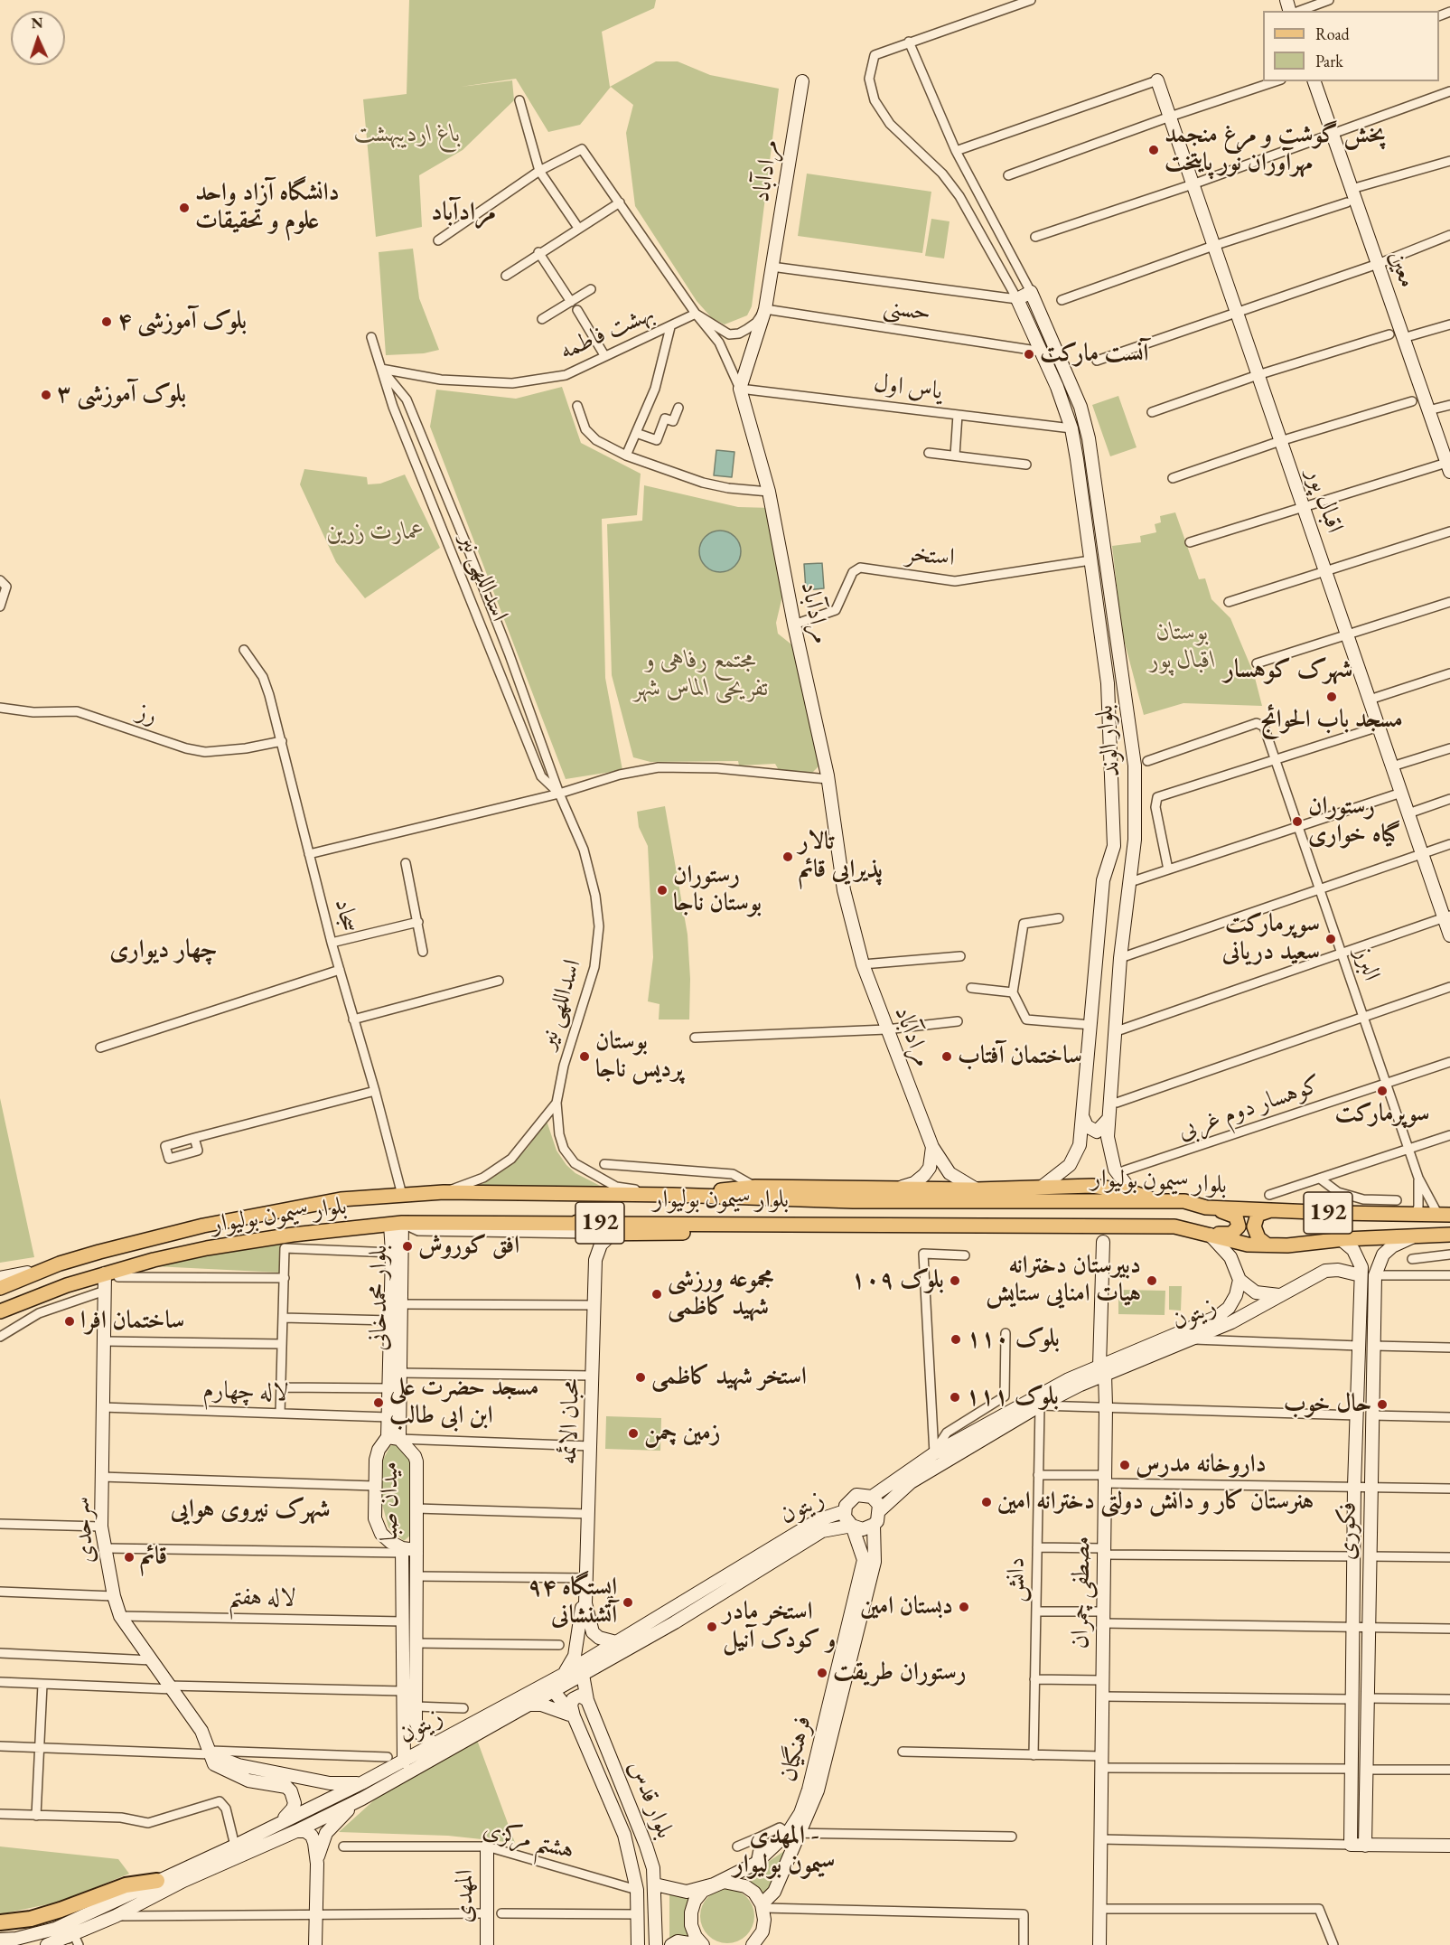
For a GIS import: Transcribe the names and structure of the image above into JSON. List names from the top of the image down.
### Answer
{
  "streets": {
    "main road": ["بلوار سیمون بولیوار", "192"],
    "street": [
      "مرادآباد",
      "معین",
      "حسنی",
      "بهشت فاطمه",
      "یاس اول",
      "اقبال پور",
      "استخر",
      "اسداللهی نیر",
      "رز",
      "بلوار الوند",
      "سجاد",
      "البرز",
      "کوهسار دوم غربی",
      "بلوار محمدخانی",
      "زیتون",
      "لاله چهارم",
      "محبان الائمه",
      "میدان صبا",
      "سرحدی",
      "فکوری",
      "دانش",
      "مصطفی چمران",
      "لاله هفتم",
      "فرهنگیان",
      "بلوار قدس",
      "هشتم مرکزی",
      "المهدی"
    ]
  },
  "crossings": [
    ["مرادآباد", "حسنی"],
    ["مرادآباد", "یاس اول"],
    ["مرادآباد", "استخر"],
    ["حسنی", "بلوار الوند"],
    ["بهشت فاطمه", "اسداللهی نیر"],
    ["یاس اول", "بلوار الوند"],
    ["استخر", "بلوار الوند"],
    ["اسداللهی نیر", "بلوار سیمون بولیوار"],
    ["رز", "سجاد"],
    ["سجاد", "بلوار سیمون بولیوار"],
    ["البرز", "کوهسار دوم غربی"],
    ["البرز", "بلوار سیمون بولیوار"],
    ["بلوار سیمون بولیوار", "بلوار محمدخانی"],
    ["بلوار سیمون بولیوار", "زیتون"],
    ["بلوار سیمون بولیوار", "محبان الائمه"],
    ["بلوار سیمون بولیوار", "سرحدی"],
    ["بلوار سیمون بولیوار", "فکوری"],
    ["بلوار محمدخانی", "لاله چهارم"],
    ["بلوار محمدخانی", "میدان صبا"],
    ["زیتون", "سرحدی"],
    ["زیتون", "فکوری"],
    ["زیتون", "دانش"],
    ["زیتون", "مصطفی چمران"],
    ["زیتون", "فرهنگیان"],
    ["زیتون", "بلوار قدس"],
    ["لاله چهارم", "سرحدی"],
    ["سرحدی", "لاله هفتم"],
    ["فرهنگیان", "بلوار قدس"],
    ["بلوار قدس", "هشتم مرکزی"],
    ["هشتم مرکزی", "المهدی"]
  ],
  "districts": [
    "مرادآباد",
    "شهرک کوهسار",
    "چهار دیواری",
    "شهرک نیروی هوایی",
    "المهدی - سیمون بولیوار"
  ],
  "parks": [
    "باغ اردیبهشت",
    "عمارت زرین",
    "بوستان اقبال پور",
    "مجتمع رفاهی و تفریحی الماس شهر"
  ],
  "places": [
    "پخش گوشت و مرغ منجمد مهرآوران نور پایتخت",
    "دانشگاه آزاد واحد علوم و تحقیقات",
    "بلوک آموزشی ۴",
    "آنست مارکت",
    "بلوک آموزشی ۳",
    "مسجد باب الحوائج",
    "رستوران گیاه خواری",
    "تالار پذیرایی قائم",
    "رستوران بوستان ناجا",
    "سوپرمارکت سعید دریانی",
    "بوستان پردیس ناجا",
    "ساختمان آفتاب",
    "سوپرمارکت",
    "افق کوروش",
    "بلوک ۱۰۹",
    "دبیرستان دخترانه هیات امنایی ستایش",
    "مجموعه ورزشی شهید کاظمی",
    "ساختمان افرا",
    "بلوک ۱۱۰",
    "استخر شهید کاظمی",
    "بلوک ۱۱۱",
    "مسجد حضرت علی ابن ابی طالب",
    "حال خوب",
    "زمین چمن",
    "داروخانه مدرس",
    "هنرستان کار و دانش دولتی دخترانه امین",
    "قائم",
    "ایستگاه ۹۴ آتشنشانی",
    "دبستان امین",
    "استخر مادر و کودک آنیل",
    "رستوران طریقت"
  ],
  "legend": ["Road", "Park"],
  "north": "top"
}
